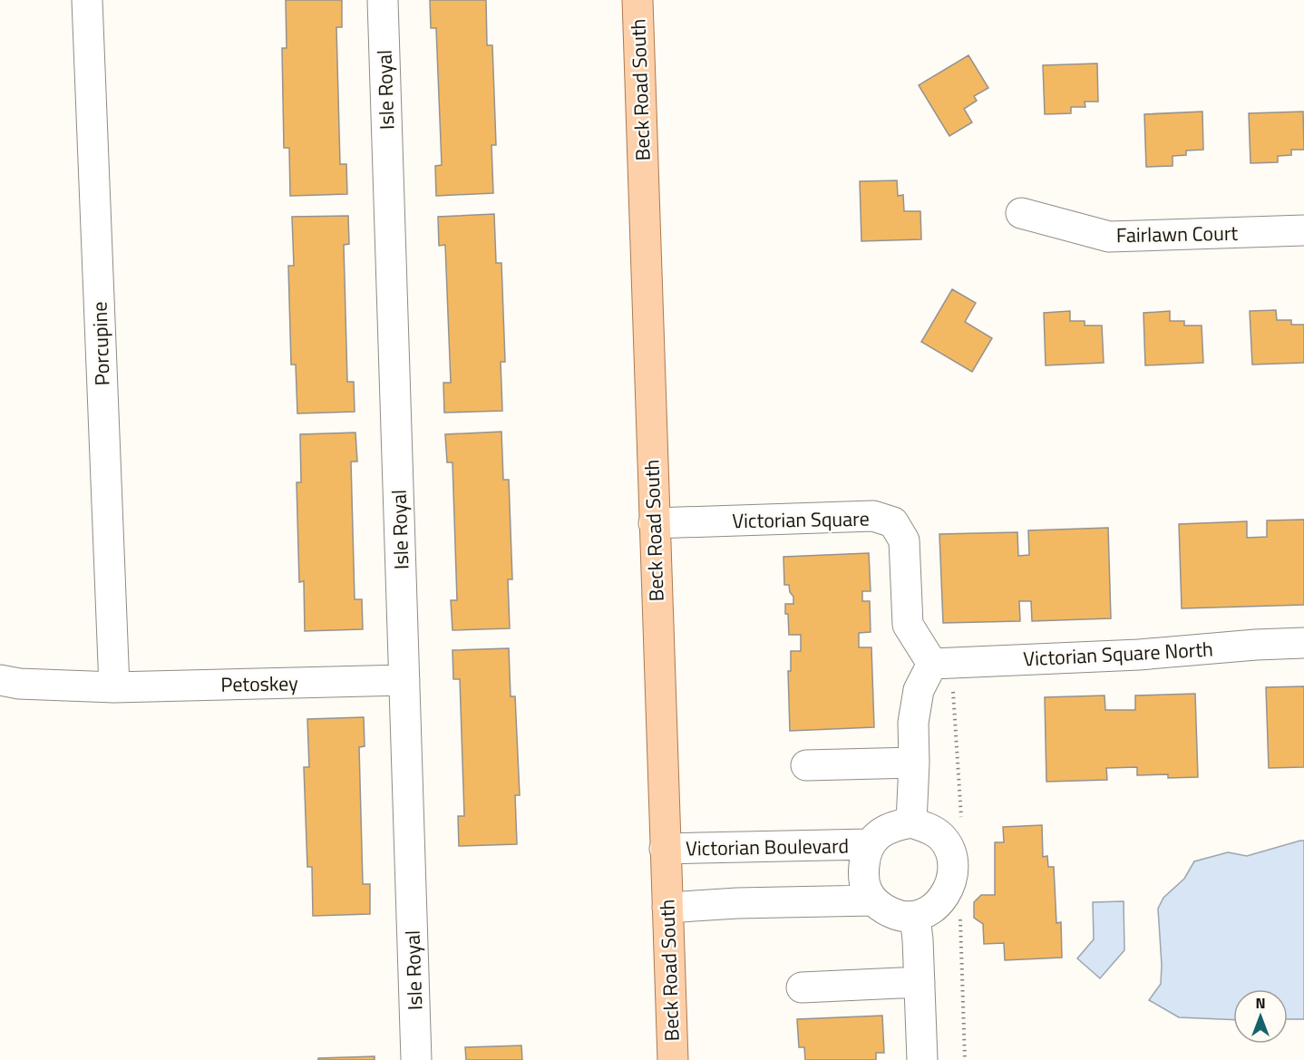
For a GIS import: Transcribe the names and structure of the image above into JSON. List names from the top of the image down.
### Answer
{
  "streets": {
    "main road": ["Beck Road South"],
    "street": [
      "Isle Royal",
      "Fairlawn Court",
      "Porcupine",
      "Victorian Square",
      "Victorian Square North",
      "Petoskey",
      "Victorian Boulevard"
    ]
  },
  "crossings": [
    ["Isle Royal", "Petoskey"],
    ["Beck Road South", "Victorian Square"],
    ["Beck Road South", "Victorian Boulevard"],
    ["Porcupine", "Petoskey"],
    ["Victorian Square", "Victorian Square North"]
  ],
  "north": "top"
}
